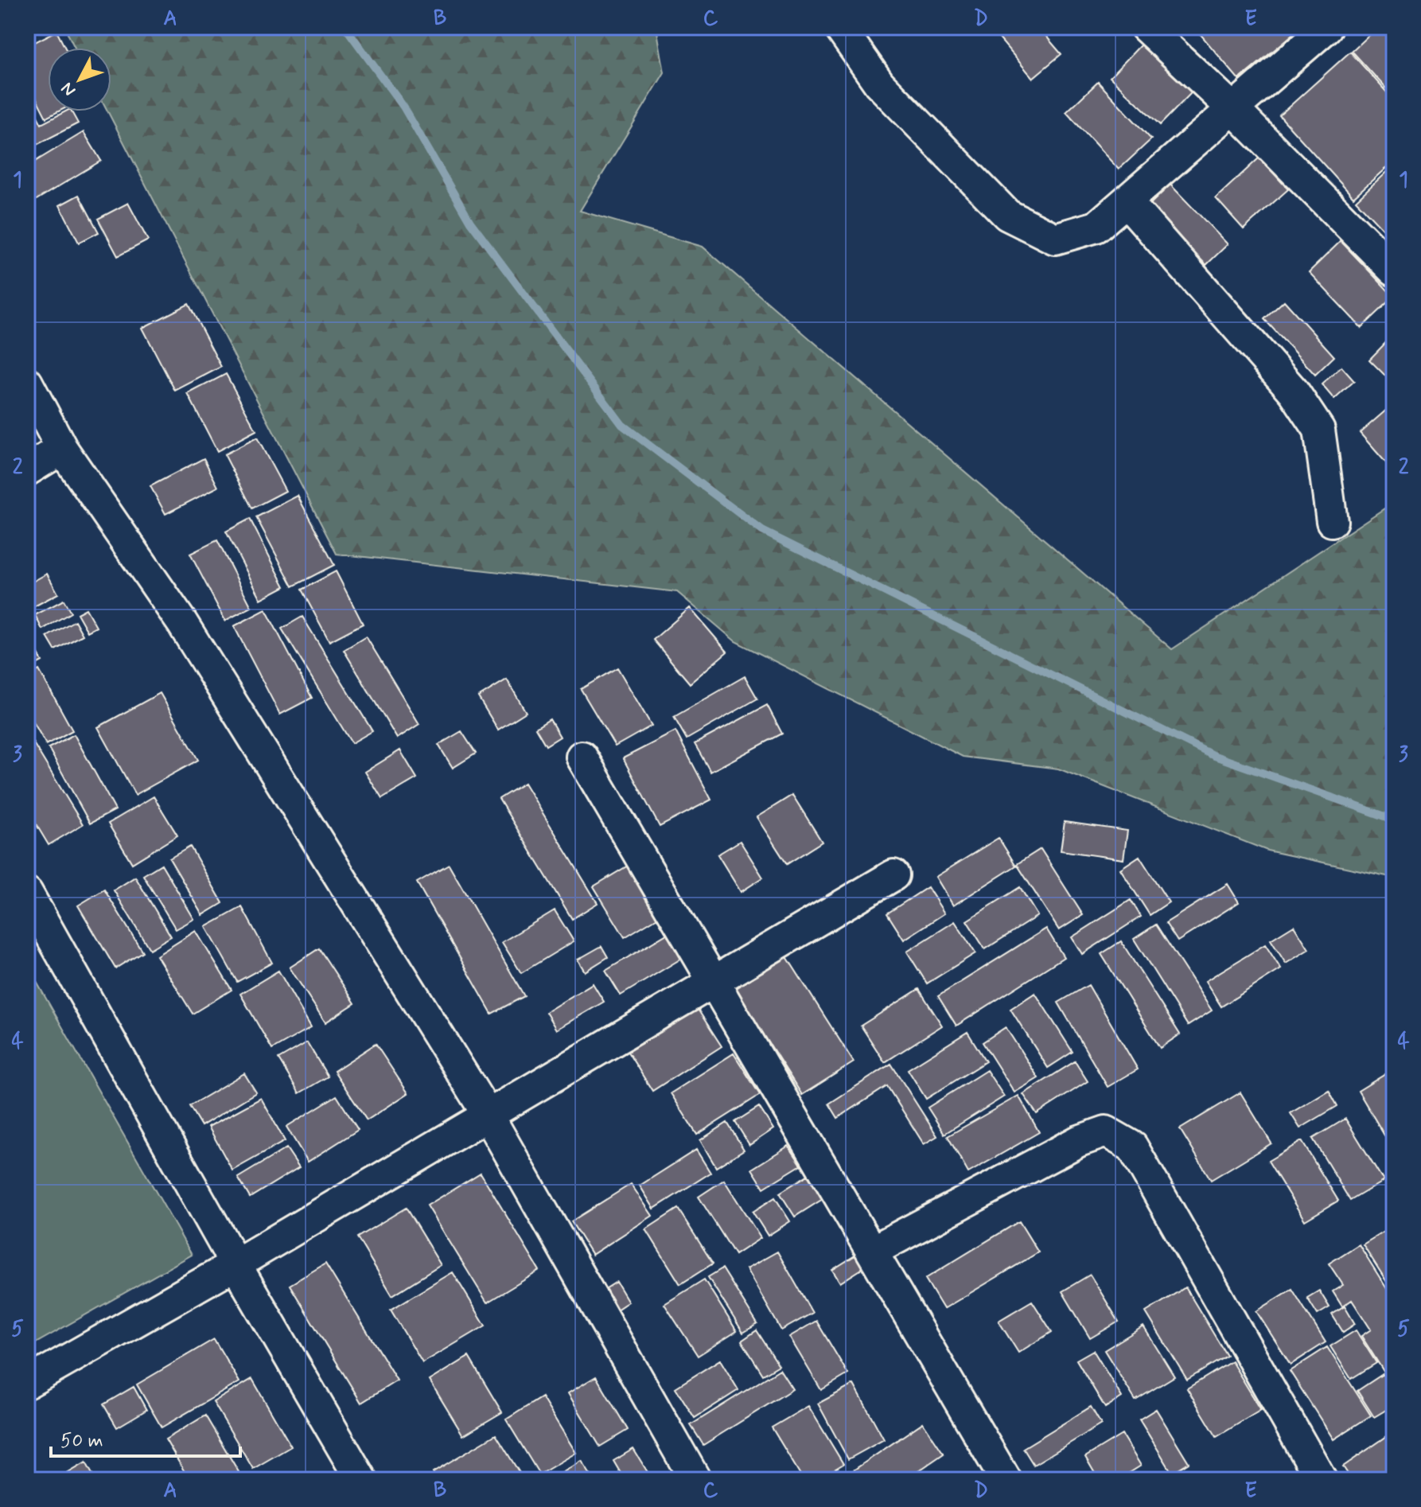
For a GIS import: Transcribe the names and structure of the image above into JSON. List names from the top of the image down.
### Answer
{
  "scale_bar": "50 m",
  "north": "bottom left",
  "grid": {
    "columns": [
      "A",
      "B",
      "C",
      "D",
      "E"
    ],
    "rows": [
      "1",
      "2",
      "3",
      "4",
      "5"
    ]
  }
}
